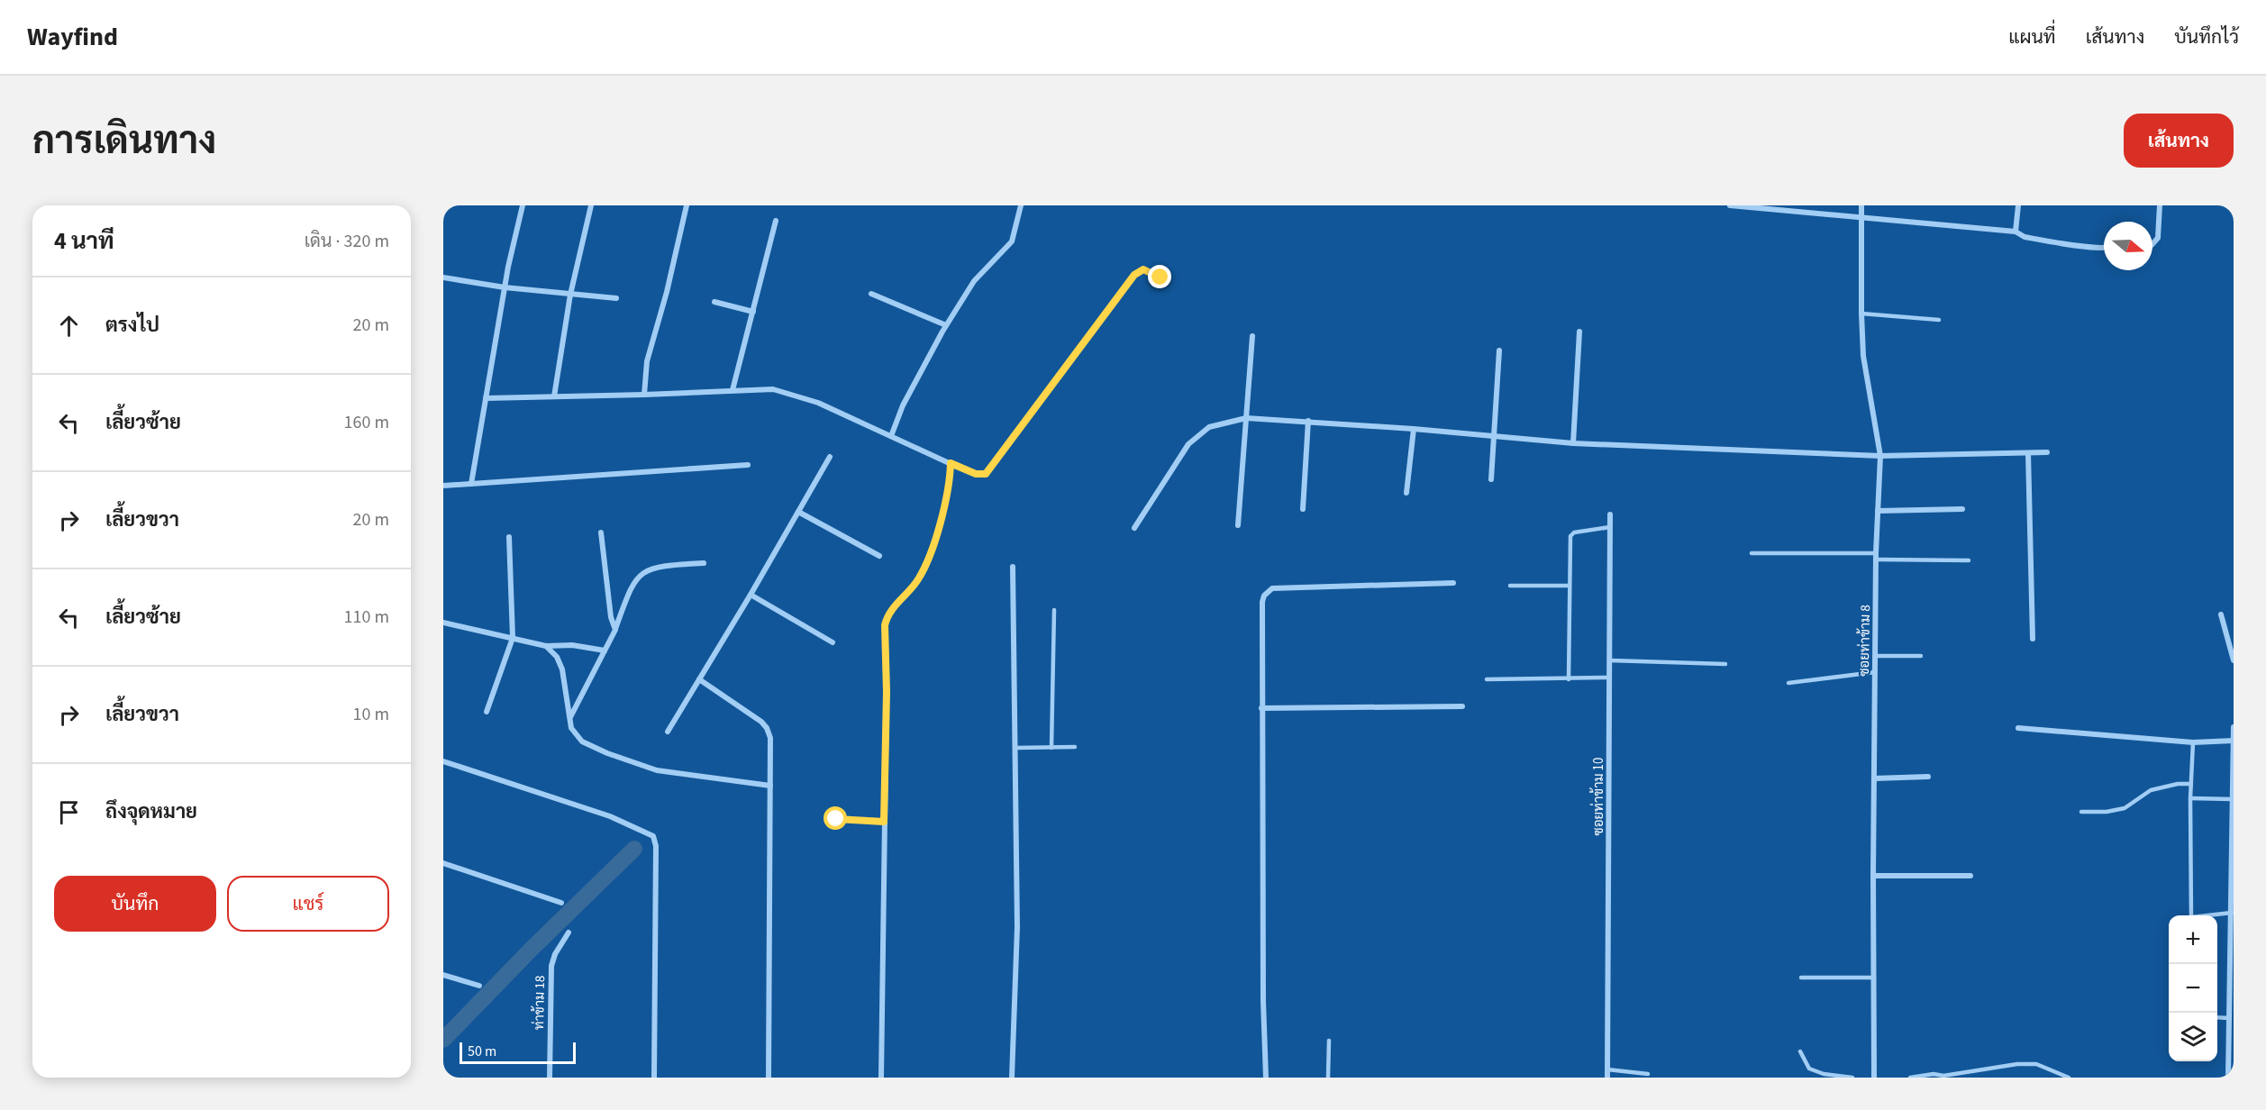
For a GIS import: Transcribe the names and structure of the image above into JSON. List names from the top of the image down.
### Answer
{
  "streets": {
    "street": ["ซอยท่าข้าม 8", "ซอยท่าข้าม 10", "ท่าข้าม 18"]
  },
  "scale_bar": "50 m",
  "north": "right",
  "page": {
    "header": "Wayfind",
    "nav": ["แผนที่", "เส้นทาง", "บันทึกไว้"],
    "title": "การเดินทาง",
    "buttons": [
      "เส้นทาง",
      ["บันทึก", "แชร์"]
    ],
    "heading": ["4 นาที", "เดิน · 320 m"],
    "list": [
      ["ตรงไป", "20 m"],
      ["เลี้ยวซ้าย", "160 m"],
      ["เลี้ยวขวา", "20 m"],
      ["เลี้ยวซ้าย", "110 m"],
      ["เลี้ยวขวา", "10 m"],
      "ถึงจุดหมาย"
    ],
    "map_buttons": ["+", "−"],
    "scale": "50 m"
  }
}
